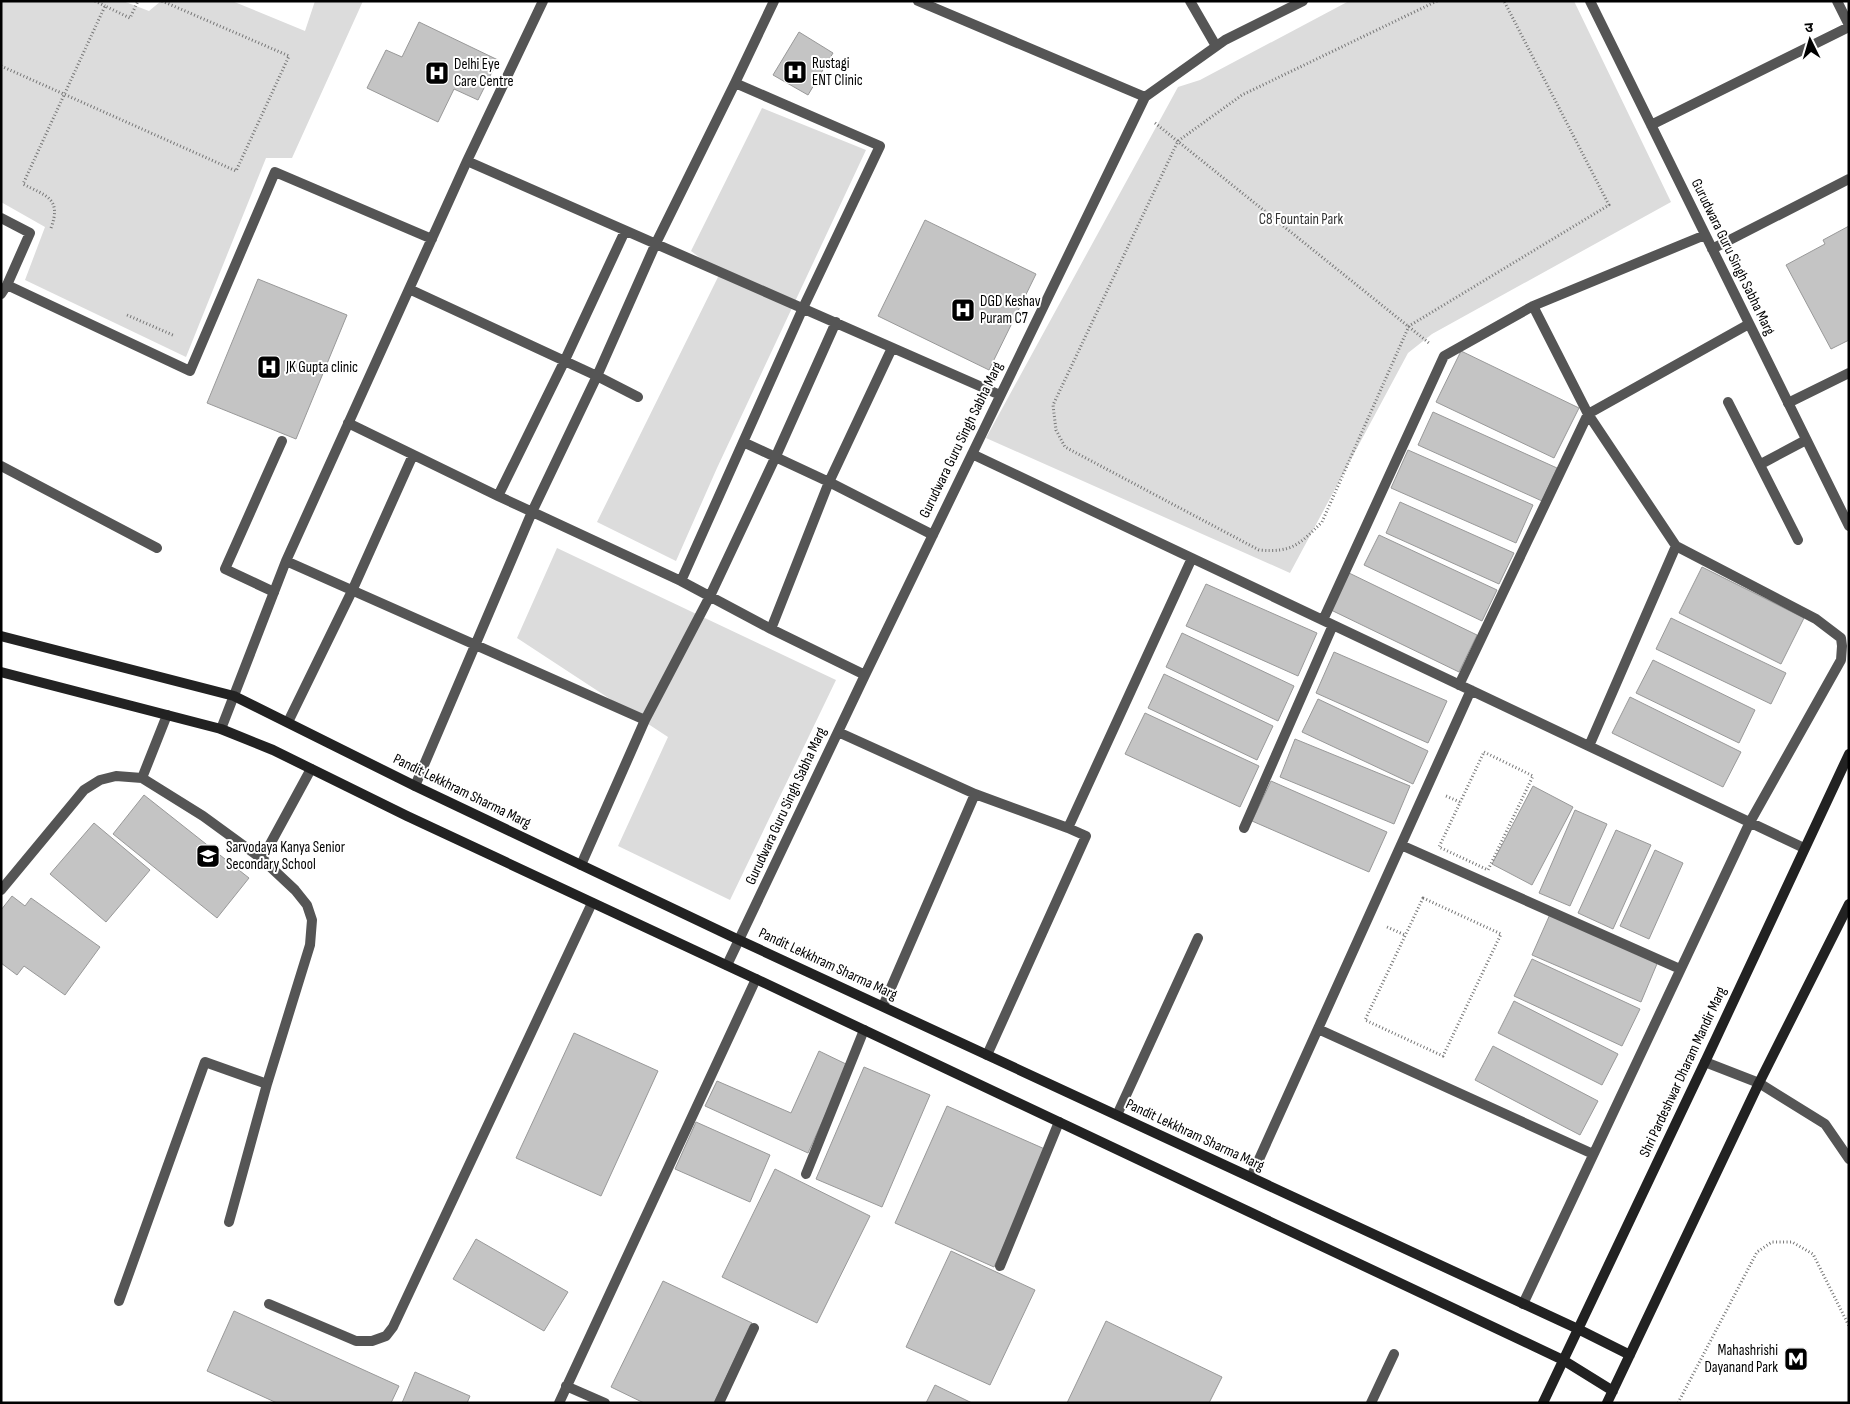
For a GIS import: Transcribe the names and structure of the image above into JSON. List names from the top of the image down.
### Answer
{
  "streets": {
    "main road": ["Pandit Lekkhram Sharma Marg", "Shri Pardeshwar Dharam Mandir Marg"],
    "street": ["Gurudwara Guru Singh Sabha Marg"]
  },
  "crossings": [
    ["Gurudwara Guru Singh Sabha Marg", "Pandit Lekkhram Sharma Marg"],
    ["Pandit Lekkhram Sharma Marg", "Shri Pardeshwar Dharam Mandir Marg"]
  ],
  "parks": ["C8 Fountain Park"],
  "places": {
    "hospital": [
      "Rustagi ENT Clinic",
      "Delhi Eye Care Centre",
      "DGD Keshav Puram C7",
      "JK Gupta clinic"
    ],
    "school or university": ["Sarvodaya Kanya Senior Secondary School"],
    "metro station": ["Mahashrishi Dayanand Park"]
  },
  "north": "top"
}
